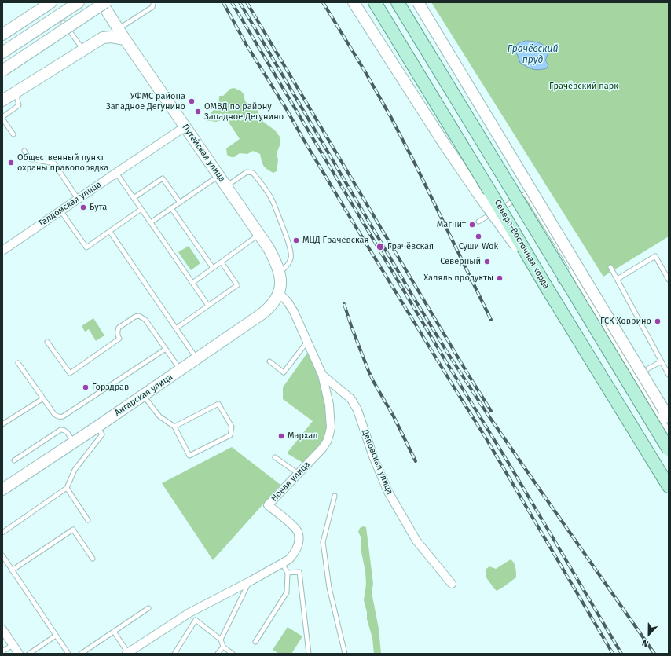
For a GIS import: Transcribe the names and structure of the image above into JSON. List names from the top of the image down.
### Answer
{
  "streets": {
    "main road": ["Путейская улица", "Северо-Восточная хорда", "Ангарская улица"],
    "street": ["Талдомская улица", "Деповская улица", "Новая улица"]
  },
  "crossings": [
    ["Путейская улица", "Талдомская улица"],
    ["Путейская улица", "Ангарская улица"],
    ["Путейская улица", "Новая улица"],
    ["Ангарская улица", "Новая улица"],
    ["Деповская улица", "Новая улица"]
  ],
  "water": ["Грачёвский пруд"],
  "parks": ["Грачёвский парк"],
  "places": [
    "УФМС района Западное Дегунино",
    "ОМВД по району Западное Дегунино",
    "Общественный пункт охраны правопорядка",
    "Бута",
    "Магнит",
    "Суши Wok",
    "МЦД Грачёвская",
    "Грачёвская",
    "Северный",
    "Халяль продукты",
    "ГСК Ховрино",
    "Горздрав",
    "Мархал"
  ],
  "north": "bottom"
}
